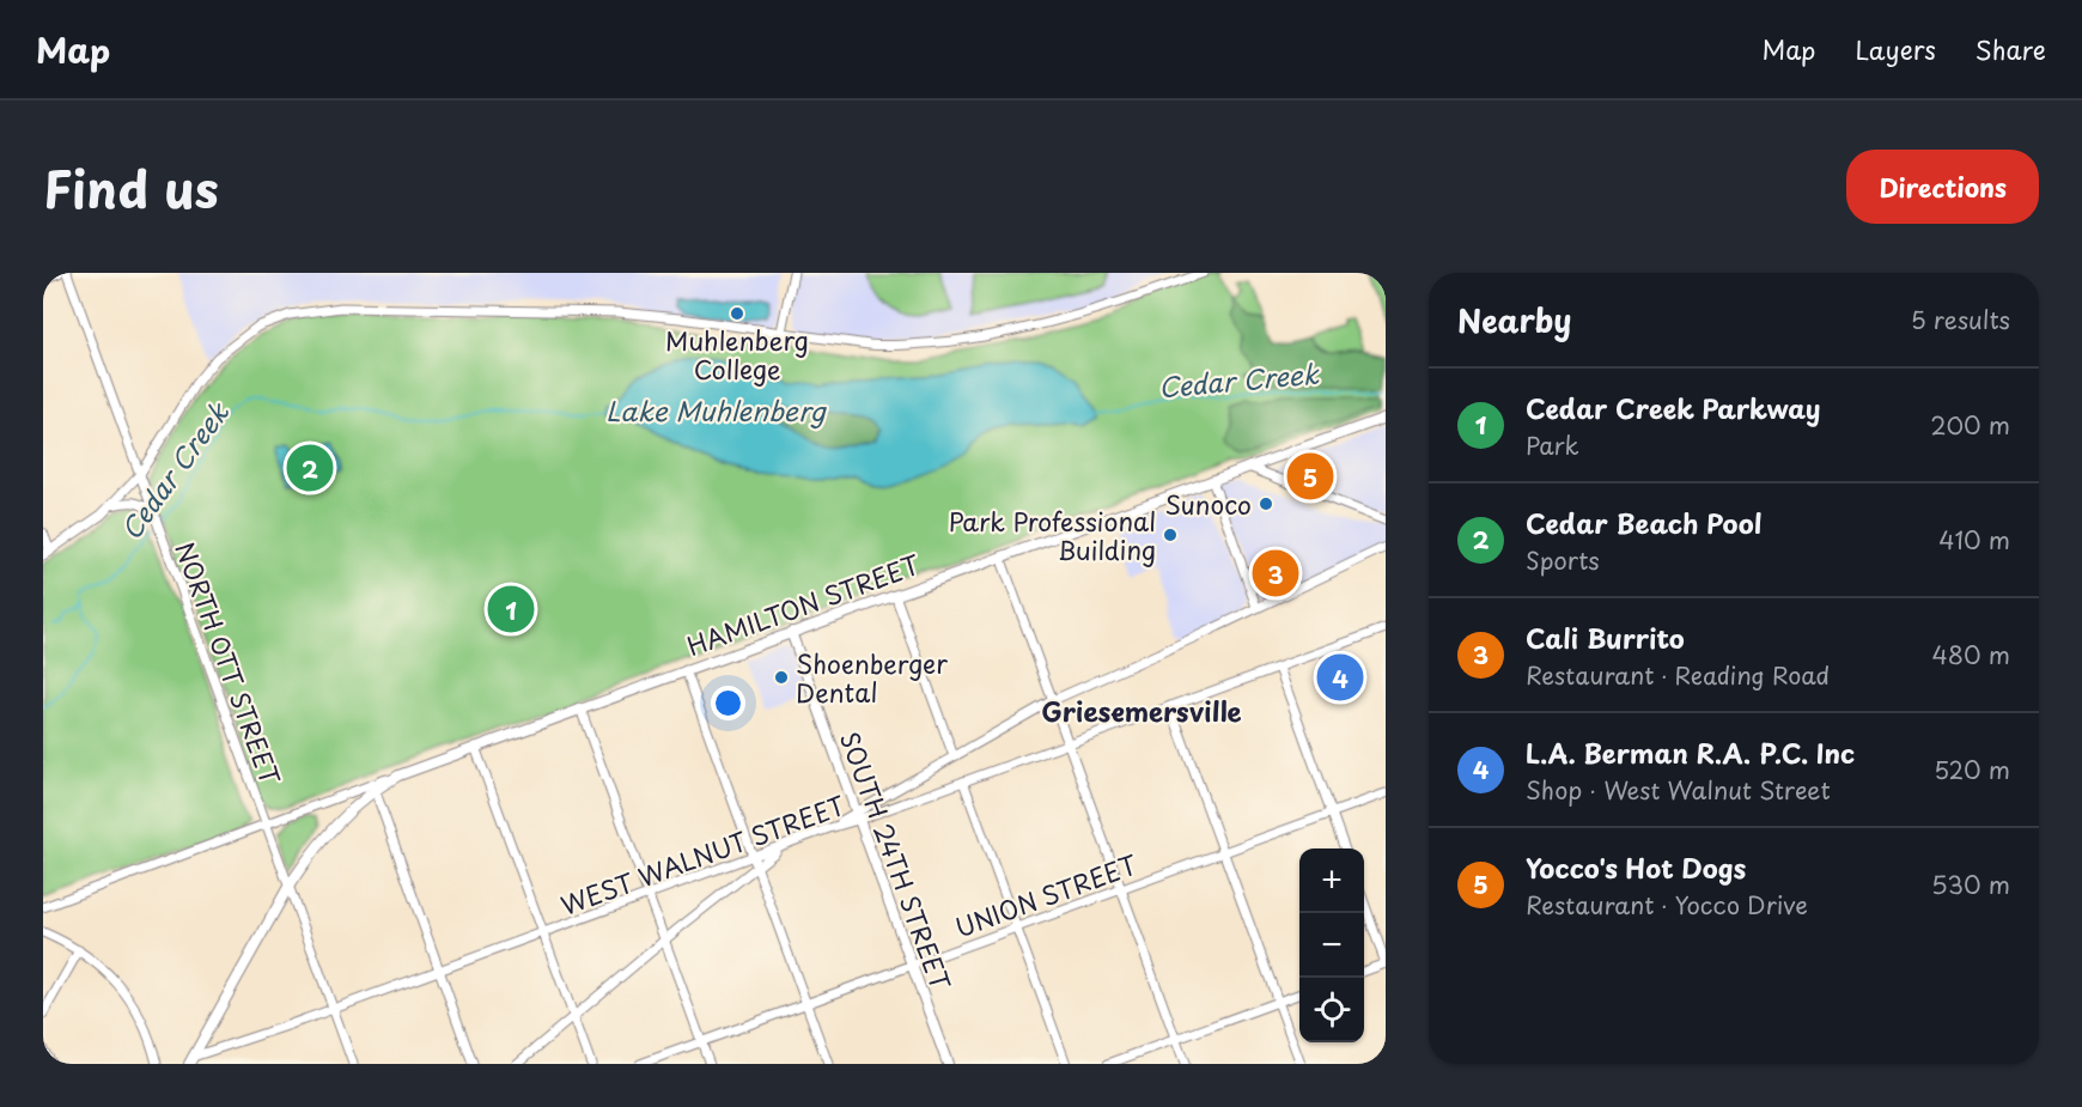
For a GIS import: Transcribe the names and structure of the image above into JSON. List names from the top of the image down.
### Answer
{
  "streets": {
    "main road": ["HAMILTON STREET", "SOUTH 24TH STREET"],
    "street": ["NORTH OTT STREET", "WEST WALNUT STREET", "UNION STREET"]
  },
  "crossings": [
    ["HAMILTON STREET", "NORTH OTT STREET"],
    ["HAMILTON STREET", "WEST WALNUT STREET"],
    ["HAMILTON STREET", "SOUTH 24TH STREET"],
    ["NORTH OTT STREET", "WEST WALNUT STREET"],
    ["WEST WALNUT STREET", "SOUTH 24TH STREET"],
    ["SOUTH 24TH STREET", "UNION STREET"]
  ],
  "districts": ["Griesemersville"],
  "water": ["Cedar Creek", "Lake Muhlenberg"],
  "places": [
    "Muhlenberg College",
    "Sunoco",
    "Park Professional Building",
    "Shoenberger Dental"
  ],
  "page": {
    "header": "Map",
    "nav": ["Map", "Layers", "Share"],
    "title": "Find us",
    "buttons": "Directions",
    "heading": ["Nearby", "5 results"],
    "list": [
      {
        "mark": "1",
        "name": "Cedar Creek Parkway",
        "note": "Park",
        "value": "200 m"
      },
      {
        "mark": "2",
        "name": "Cedar Beach Pool",
        "note": "Sports",
        "value": "410 m"
      },
      {
        "mark": "3",
        "name": "Cali Burrito",
        "note": "Restaurant · Reading Road",
        "value": "480 m"
      },
      {
        "mark": "4",
        "name": "L.A. Berman R.A. P.C. Inc",
        "note": "Shop · West Walnut Street",
        "value": "520 m"
      },
      {
        "mark": "5",
        "name": "Yocco's Hot Dogs",
        "note": "Restaurant · Yocco Drive",
        "value": "530 m"
      }
    ],
    "pins": [
      "2",
      "5",
      "3",
      "1",
      "4"
    ],
    "map_buttons": ["+", "−"]
  }
}
